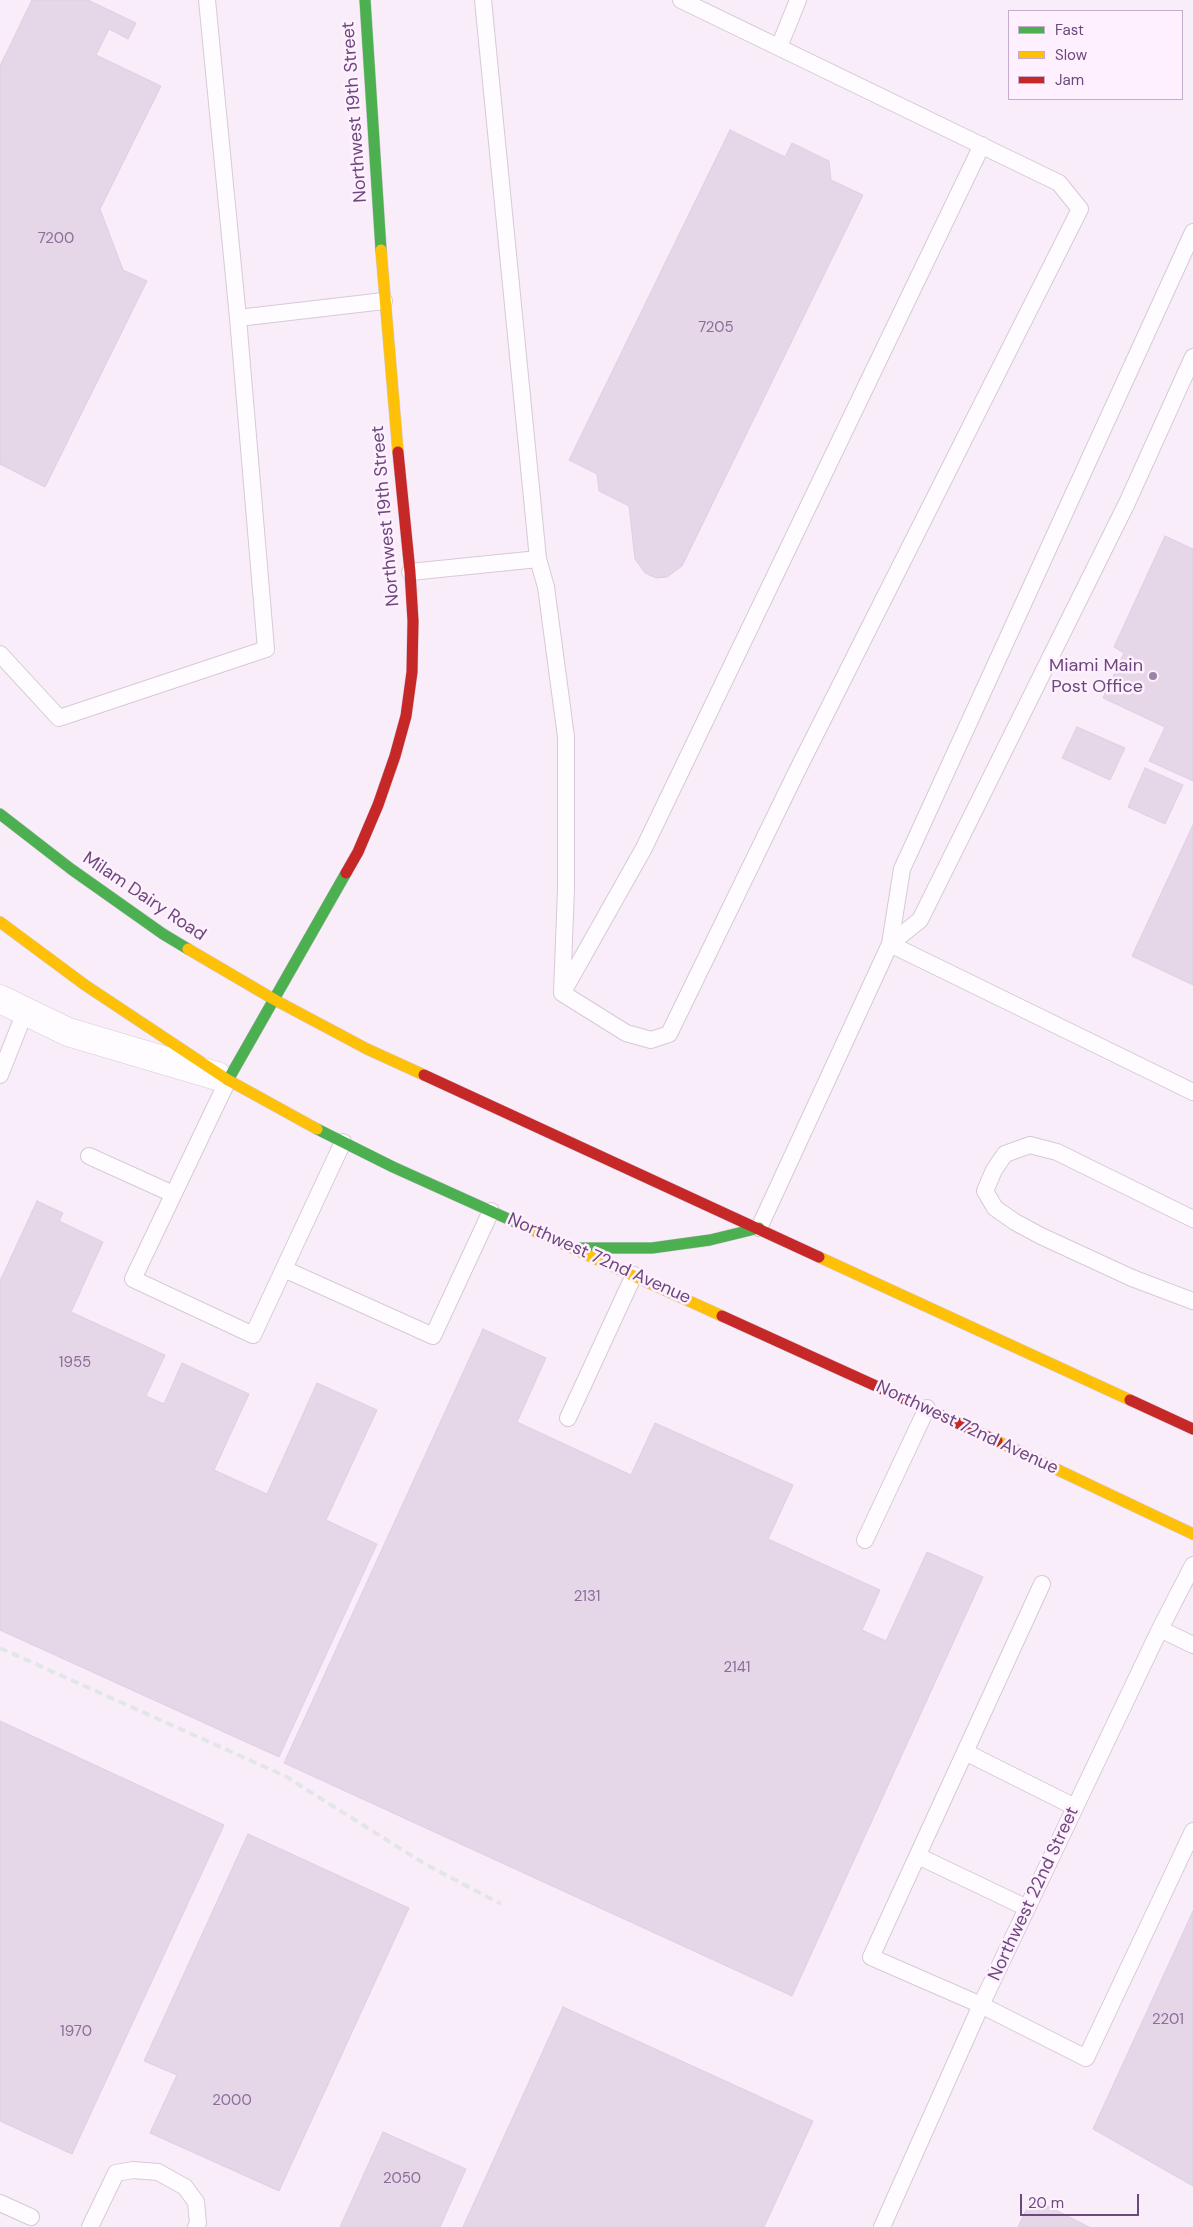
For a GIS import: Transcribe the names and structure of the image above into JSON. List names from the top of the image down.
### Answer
{
  "streets": {
    "main road": ["Northwest 19th Street", "Milam Dairy Road", "Northwest 72nd Avenue"],
    "lane": ["Northwest 22nd Street"]
  },
  "crossings": [
    ["Northwest 19th Street", "Milam Dairy Road"],
    ["Northwest 19th Street", "Northwest 72nd Avenue"]
  ],
  "places": ["Miami Main Post Office"],
  "house_numbers": [
    "7200",
    "7205",
    "1955",
    "2131",
    "2141",
    "2201",
    "1970",
    "2000",
    "2050"
  ],
  "legend": ["Fast", "Slow", "Jam"],
  "scale_bar": "20 m"
}
